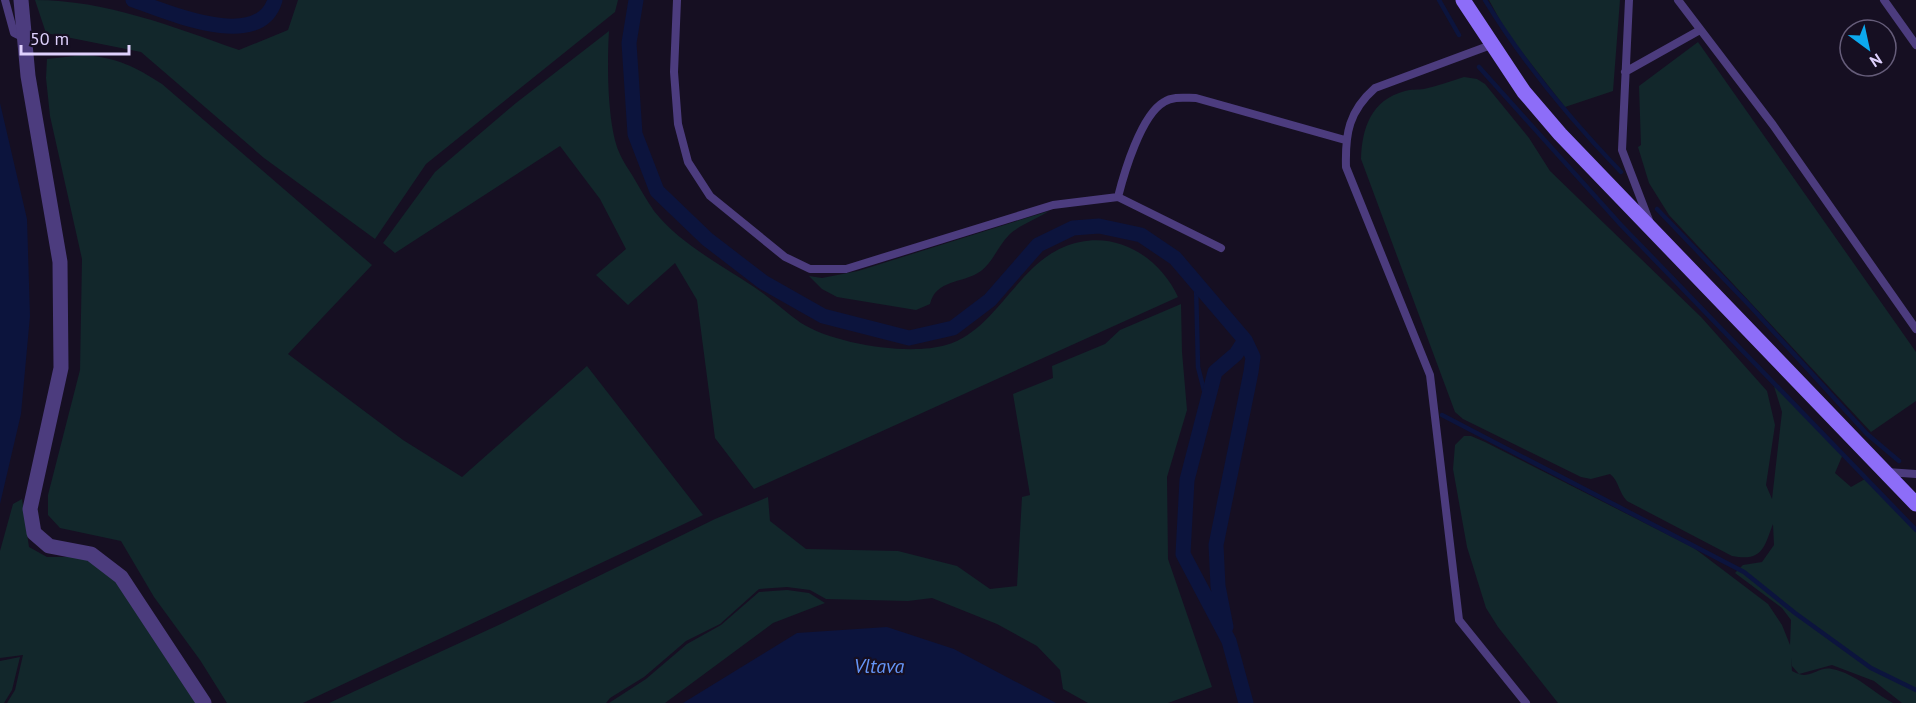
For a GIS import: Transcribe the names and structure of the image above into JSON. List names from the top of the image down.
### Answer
{
  "water": ["Vltava"],
  "scale_bar": "50 m",
  "north": "bottom right"
}
